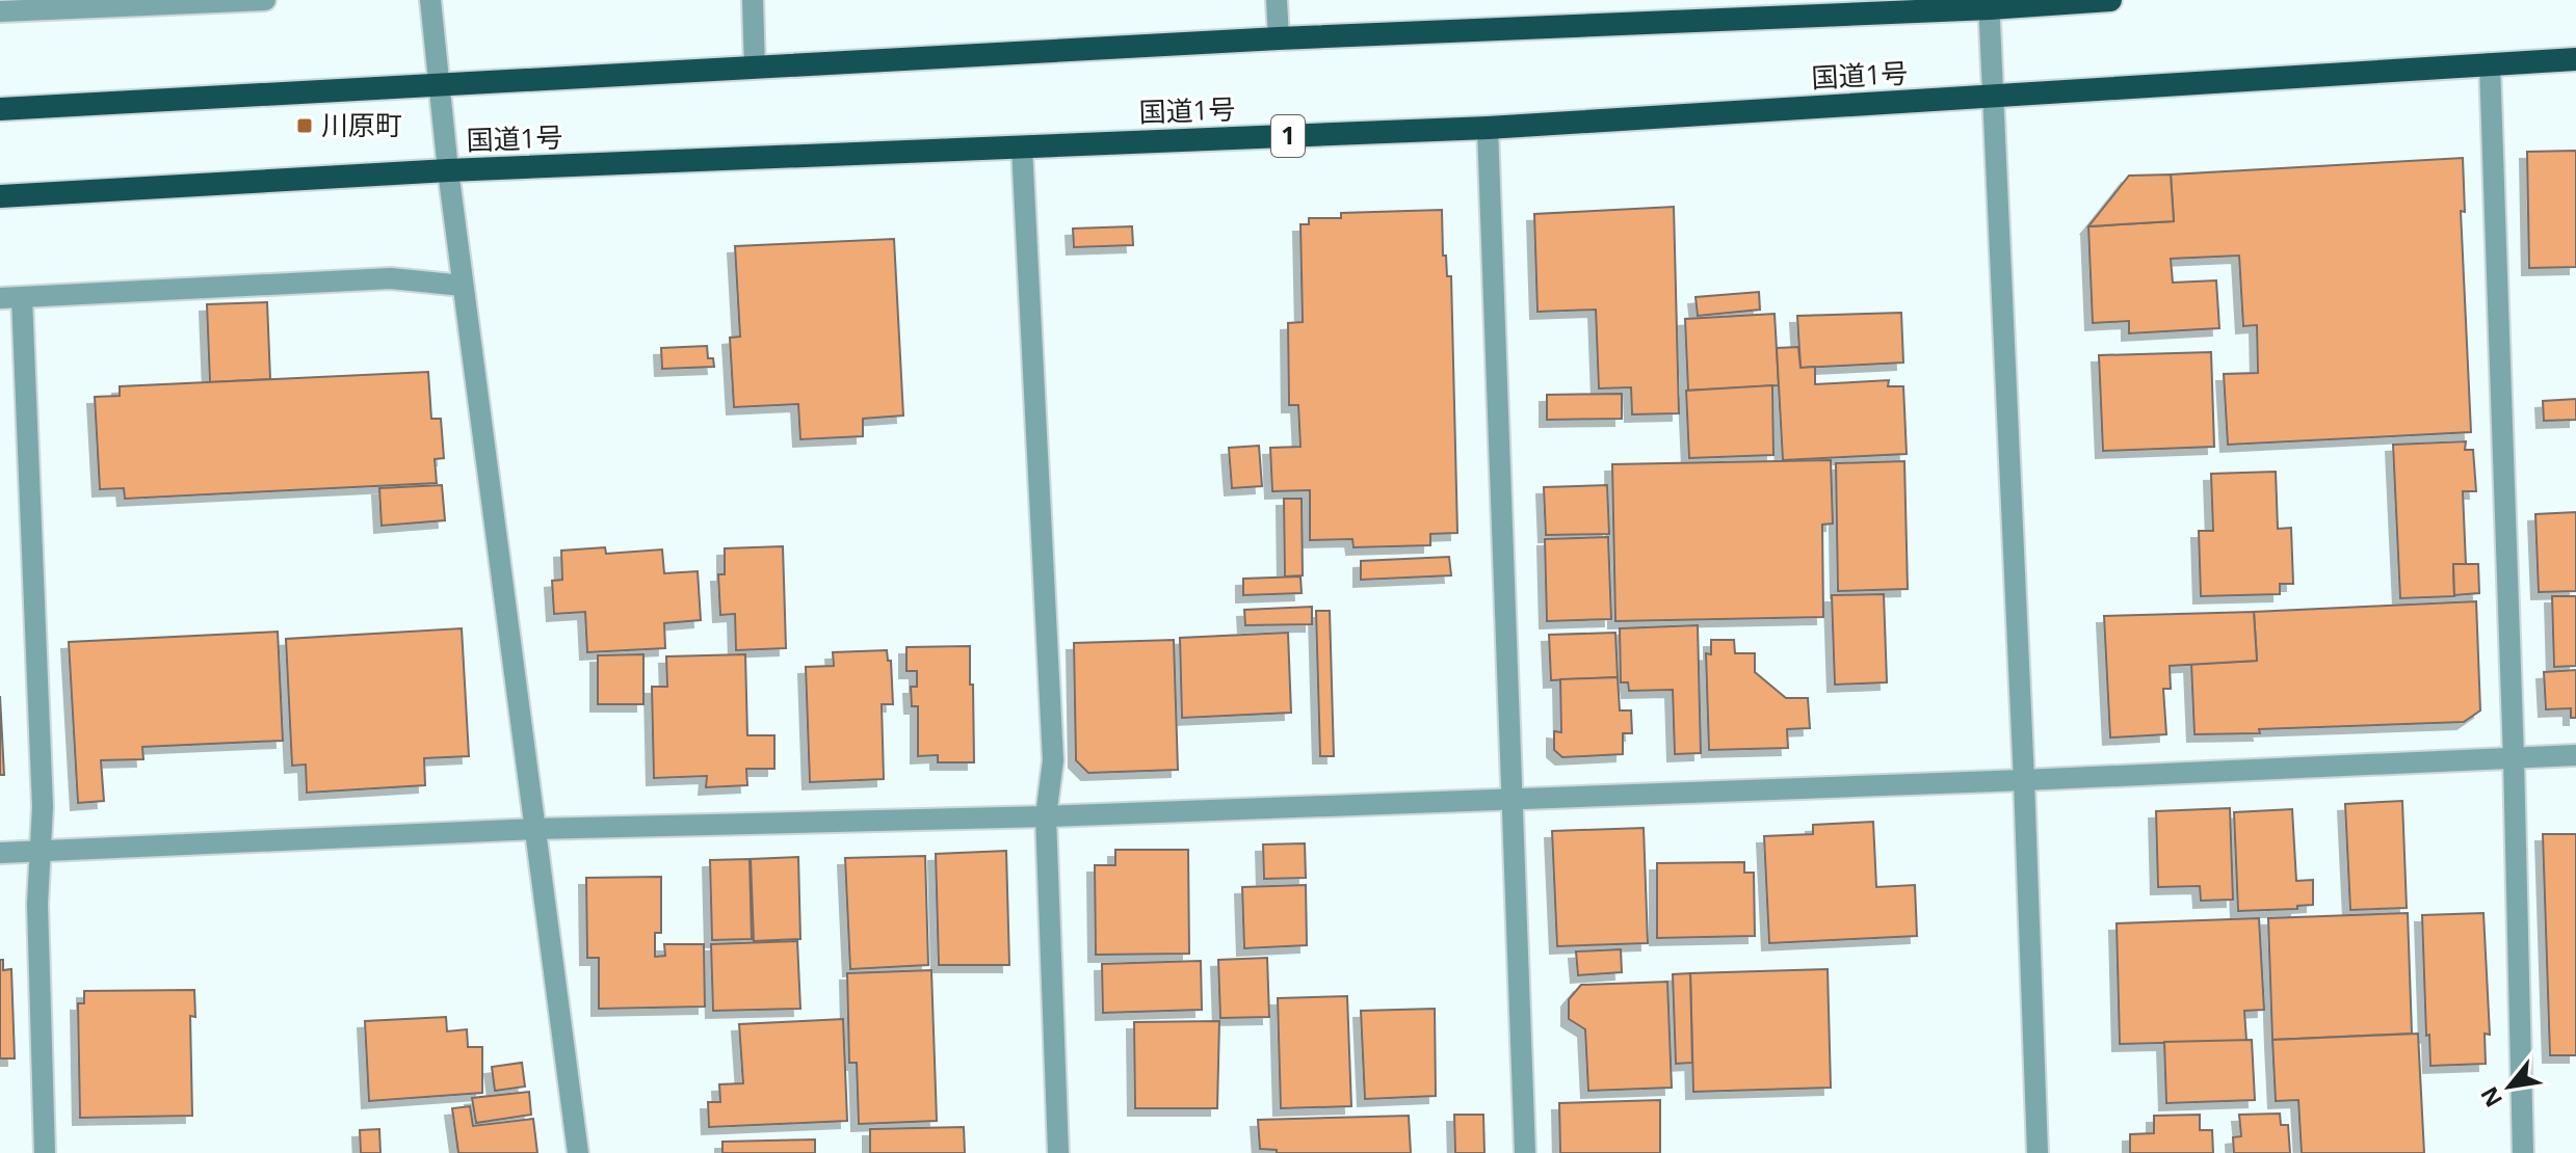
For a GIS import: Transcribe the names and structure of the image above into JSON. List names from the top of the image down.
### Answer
{
  "streets": {
    "highway": ["国道1号", "1"]
  },
  "places": {
    "transit": ["川原町"]
  },
  "north": "bottom left"
}
